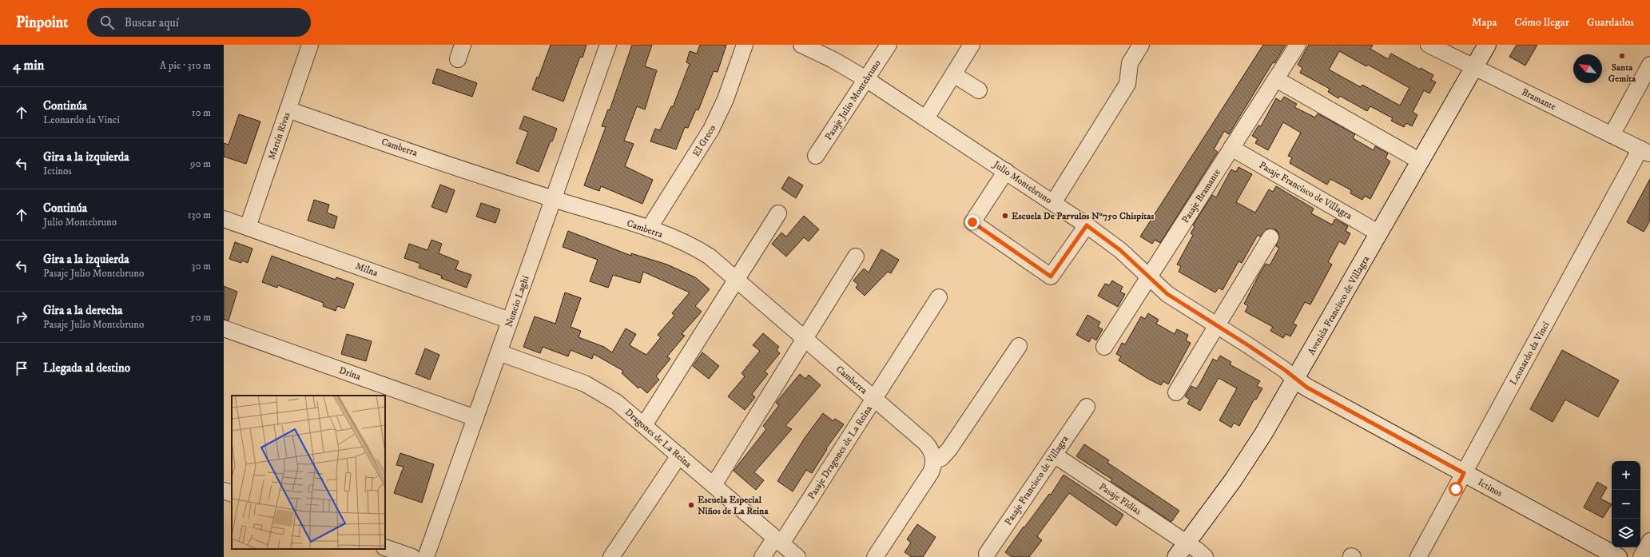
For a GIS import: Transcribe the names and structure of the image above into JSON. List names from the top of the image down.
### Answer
{
  "streets": {
    "street": [
      "Bramante",
      "Pasaje Julio Montebruno",
      "Martín Rivas",
      "El Greco",
      "Camberra",
      "Julio Montebruno",
      "Pasaje Francisco de Villagra",
      "Pasaje Bramante",
      "Milna",
      "Nuncio Laghi",
      "Avenida Francisco de Villagra",
      "Leonardo da Vinci",
      "Drina",
      "Dragones de La Reina",
      "Pasaje Dragones de La Reina",
      "Ictinos",
      "Pasaje Fidias"
    ]
  },
  "crossings": [
    ["Bramante", "Avenida Francisco de Villagra"],
    ["Bramante", "Leonardo da Vinci"],
    ["Pasaje Julio Montebruno", "Julio Montebruno"],
    ["Martín Rivas", "Camberra"],
    ["Martín Rivas", "Milna"],
    ["El Greco", "Camberra"],
    ["Camberra", "Nuncio Laghi"],
    ["Camberra", "Pasaje Dragones de La Reina"],
    ["Julio Montebruno", "Pasaje Bramante"],
    ["Julio Montebruno", "Avenida Francisco de Villagra"],
    ["Julio Montebruno", "Ictinos"],
    ["Pasaje Francisco de Villagra", "Pasaje Bramante"],
    ["Pasaje Francisco de Villagra", "Avenida Francisco de Villagra"],
    ["Pasaje Francisco de Villagra", "Pasaje Fidias"],
    ["Milna", "Nuncio Laghi"],
    ["Nuncio Laghi", "Drina"],
    ["Nuncio Laghi", "Dragones de La Reina"],
    ["Avenida Francisco de Villagra", "Ictinos"],
    ["Avenida Francisco de Villagra", "Pasaje Fidias"],
    ["Leonardo da Vinci", "Ictinos"],
    ["Dragones de La Reina", "Pasaje Dragones de La Reina"]
  ],
  "places": ["Santa Gemita", "Escuela De Parvulos N°750 Chispitas", "Escuela Especial Niños de La Reina"],
  "north": "top left",
  "page": {
    "header": "Pinpoint",
    "search": "Buscar aquí",
    "nav": ["Mapa", "Cómo llegar", "Guardados"],
    "heading": ["4 min", "A pie · 310 m"],
    "list": [
      ["Continúa", "Leonardo da Vinci", "10 m"],
      ["Gira a la izquierda", "Ictinos", "90 m"],
      ["Continúa", "Julio Montebruno", "130 m"],
      ["Gira a la izquierda", "Pasaje Julio Montebruno", "30 m"],
      ["Gira a la derecha", "Pasaje Julio Montebruno", "50 m"],
      "Llegada al destino"
    ],
    "map_buttons": ["+", "−"]
  }
}
